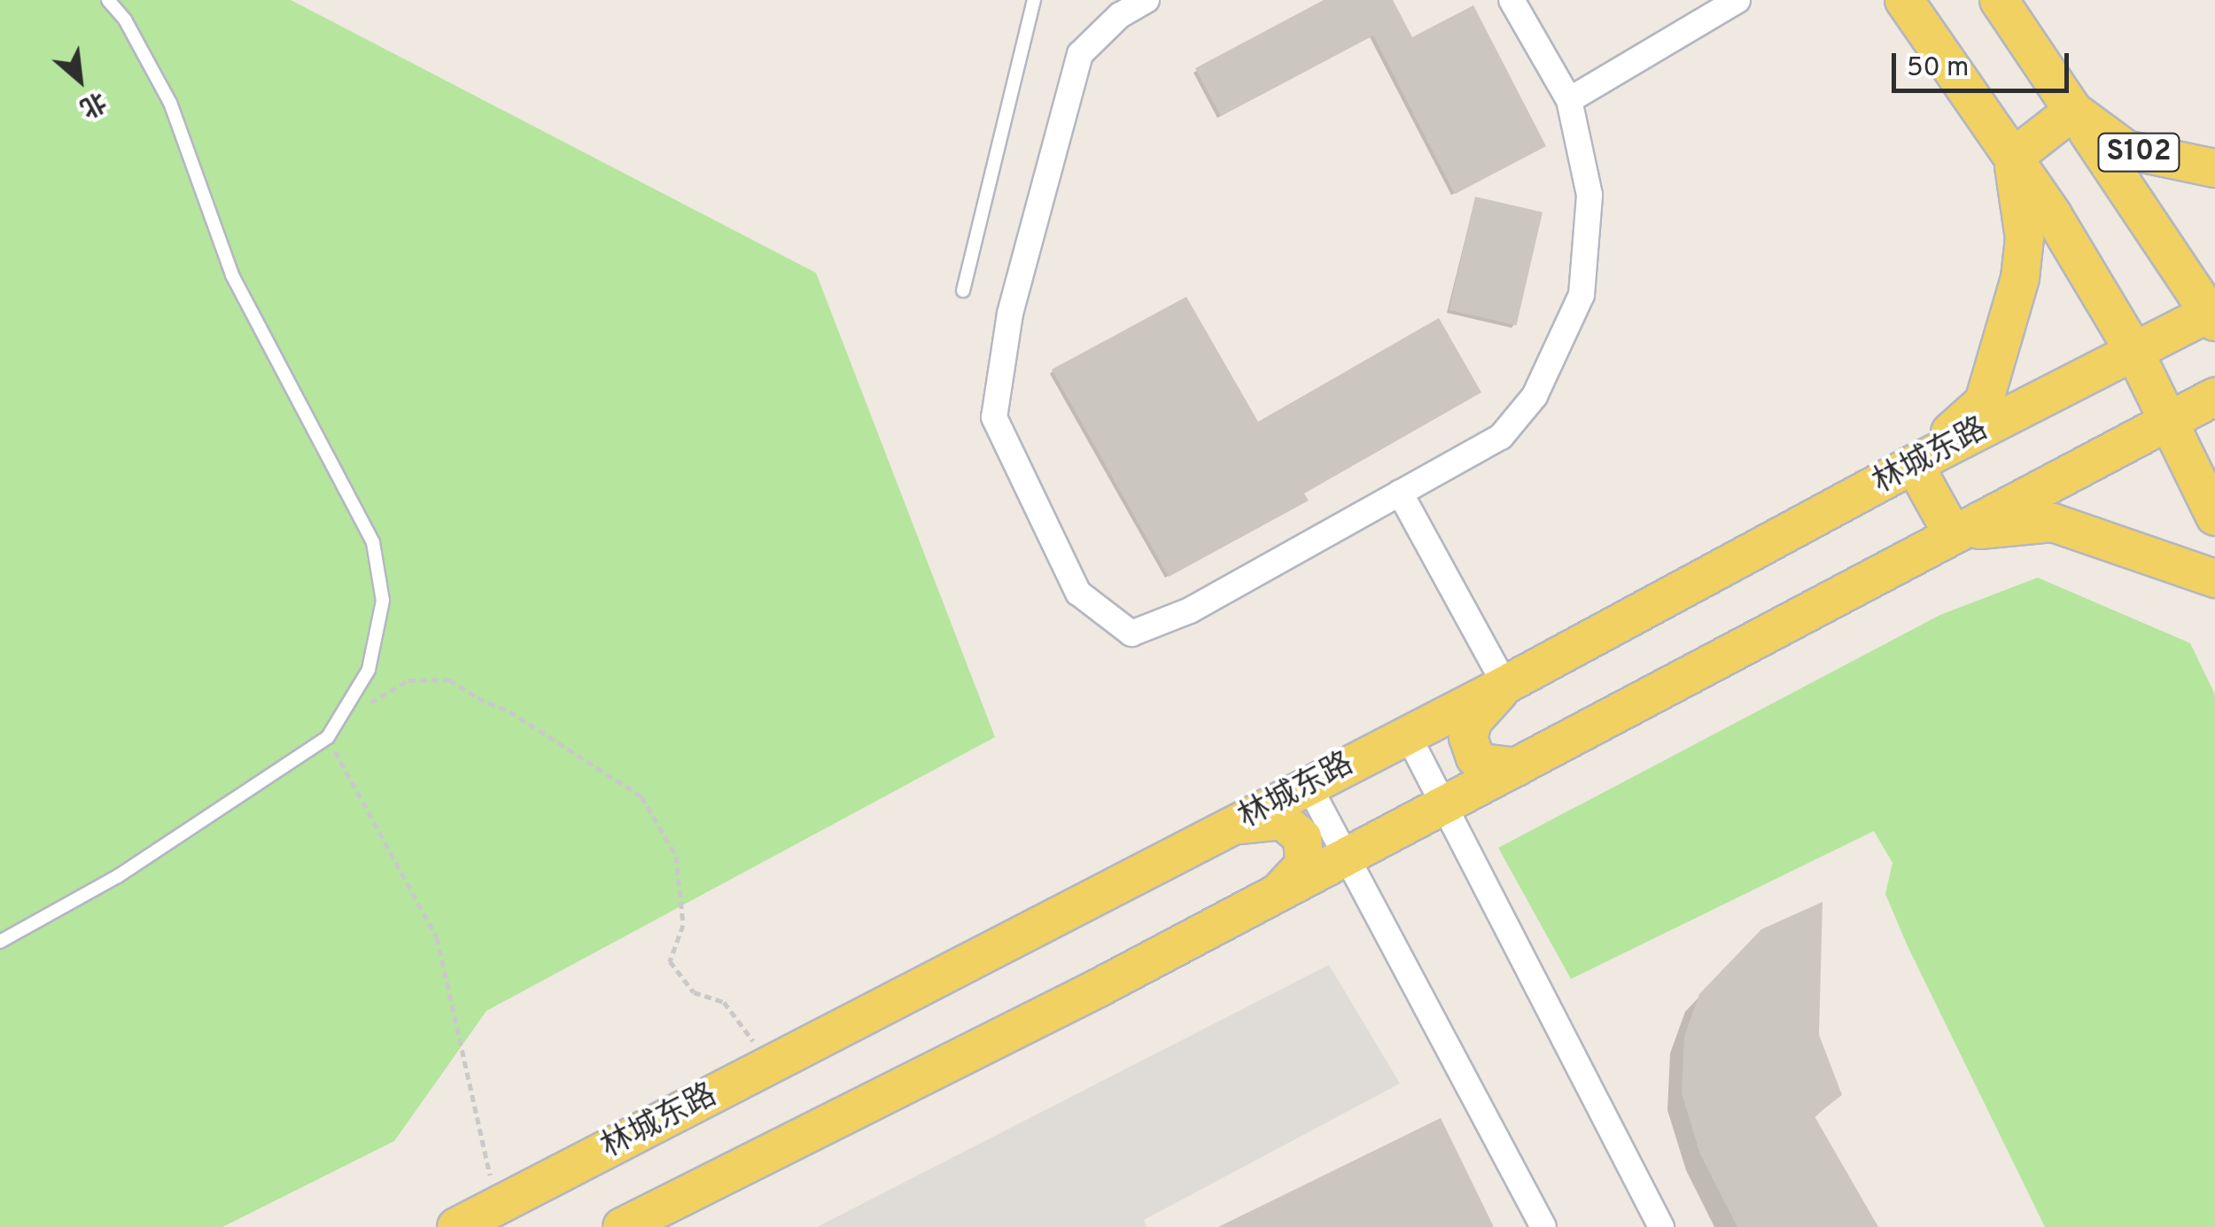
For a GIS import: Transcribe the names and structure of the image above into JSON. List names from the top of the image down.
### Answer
{
  "streets": {
    "main road": ["S102", "林城东路"]
  },
  "scale_bar": "50 m",
  "north": "bottom right"
}
